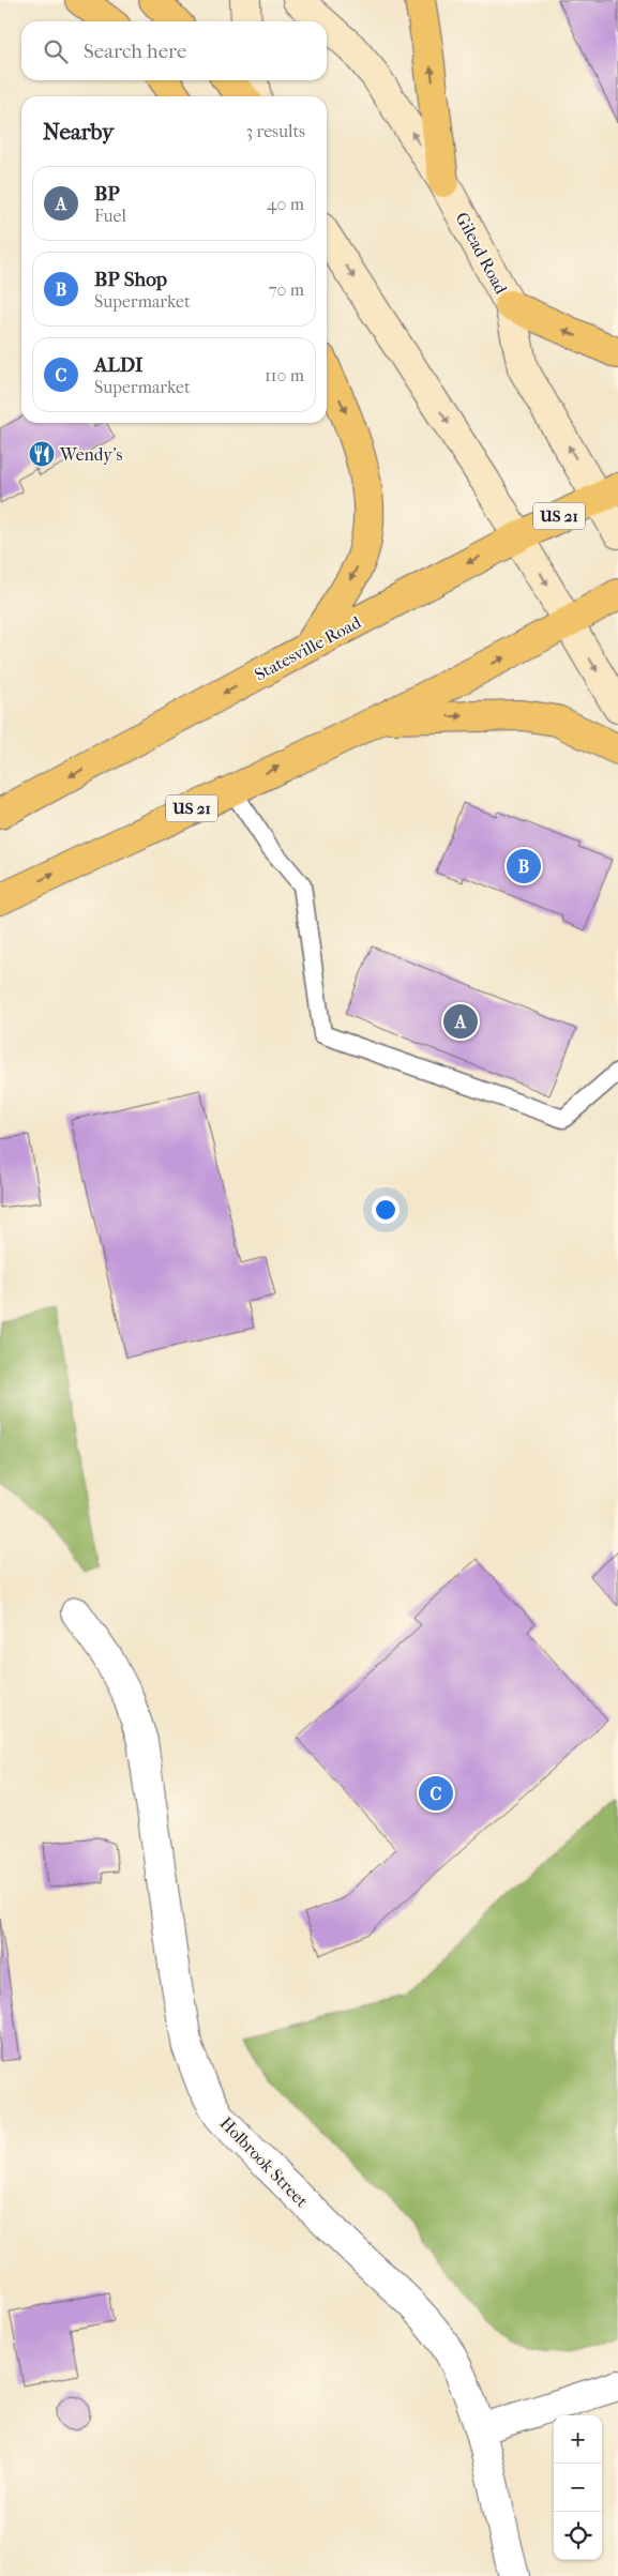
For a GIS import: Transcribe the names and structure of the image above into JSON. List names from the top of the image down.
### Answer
{
  "streets": {
    "main road": ["Gilead Road", "US 21", "Statesville Road"],
    "street": ["Holbrook Street"]
  },
  "crossings": [
    ["Gilead Road", "Statesville Road"]
  ],
  "places": {
    "restaurant": ["Wendy's"]
  },
  "page": {
    "search": "Search here",
    "heading": ["Nearby", "3 results"],
    "list": [
      {
        "mark": "A",
        "name": "BP",
        "note": "Fuel",
        "value": "40 m"
      },
      {
        "mark": "B",
        "name": "BP Shop",
        "note": "Supermarket",
        "value": "70 m"
      },
      {
        "mark": "C",
        "name": "ALDI",
        "note": "Supermarket",
        "value": "110 m"
      }
    ],
    "pins": ["B", "A", "C"],
    "map_buttons": ["+", "−"]
  }
}
